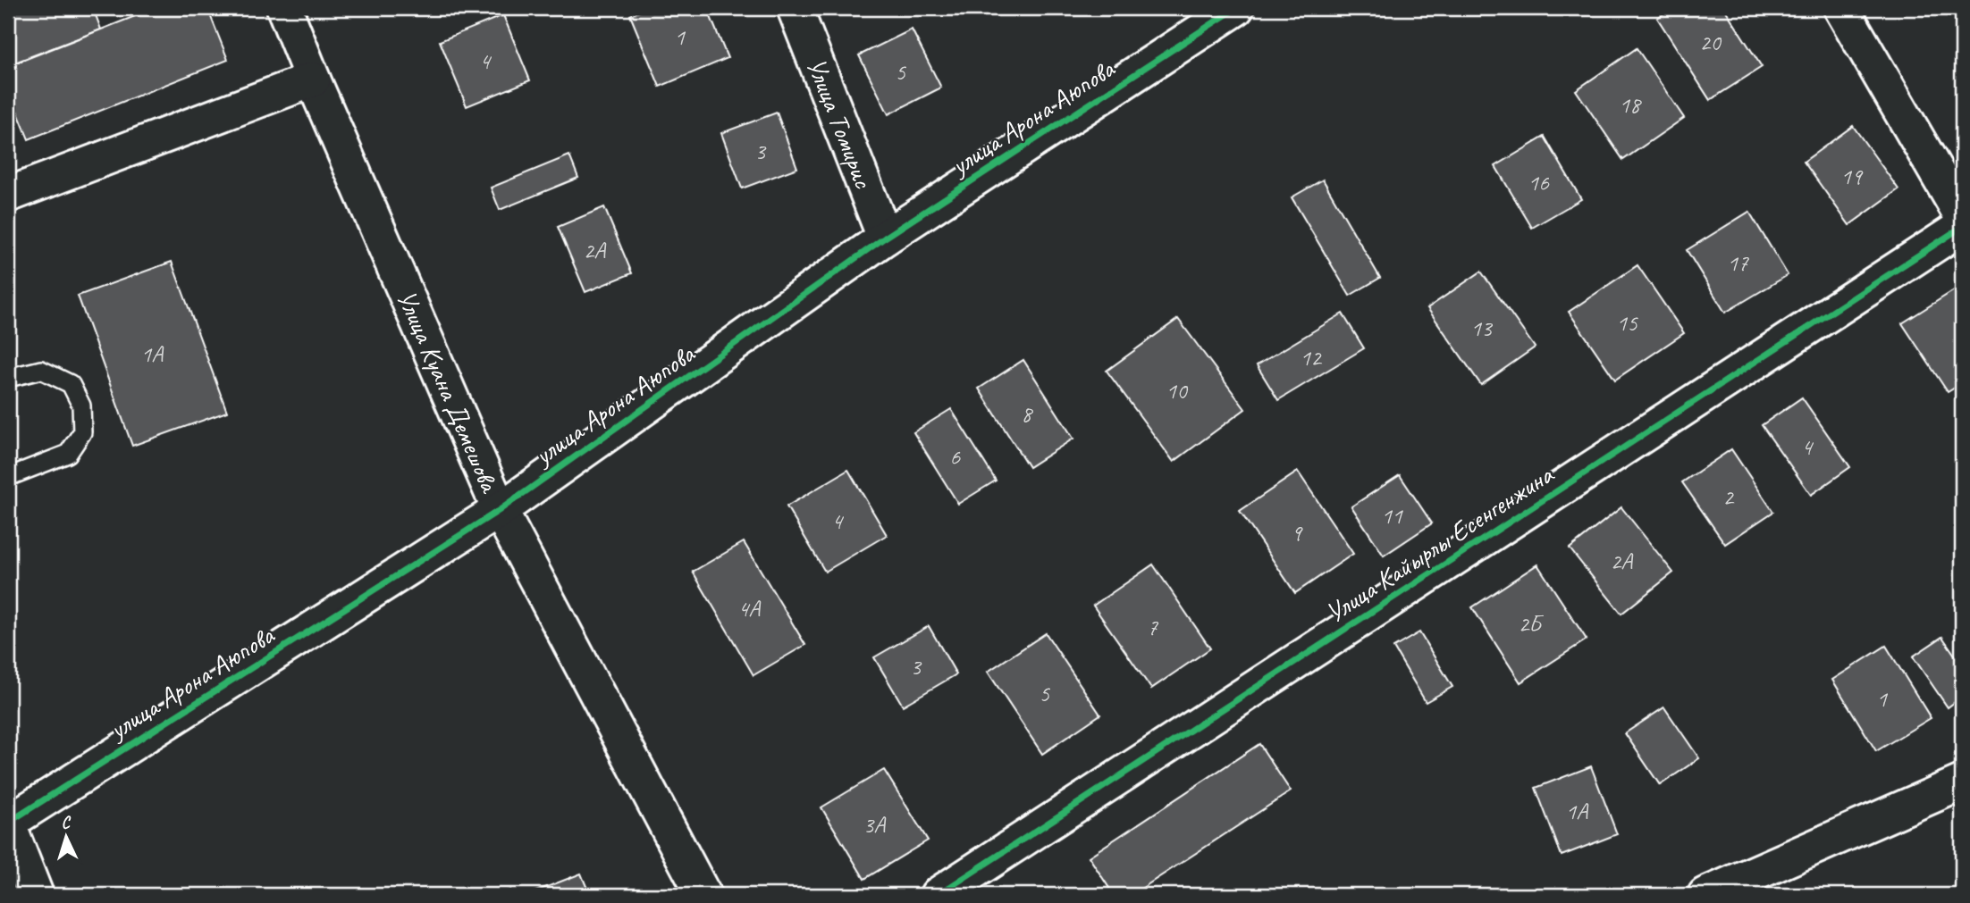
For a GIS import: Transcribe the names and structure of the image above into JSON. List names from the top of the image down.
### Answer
{
  "streets": {
    "street": [
      "улица Арона Аюпова",
      "Улица Томирис",
      "Улица Куана Демешова",
      "Улица Кайырлы Есенгенжина"
    ]
  },
  "crossings": [
    ["улица Арона Аюпова", "Улица Томирис"],
    ["улица Арона Аюпова", "Улица Куана Демешова"]
  ],
  "house_numbers": [
    "1",
    "20",
    "4",
    "5",
    "18",
    "3",
    "19",
    "16",
    "2А",
    "17",
    "15",
    "13",
    "1А",
    "12",
    "10",
    "8",
    "4",
    "6",
    "2",
    "11",
    "4",
    "9",
    "2А",
    "4А",
    "2Б",
    "7",
    "3",
    "5",
    "1",
    "1А",
    "3А"
  ],
  "north": "top"
}
